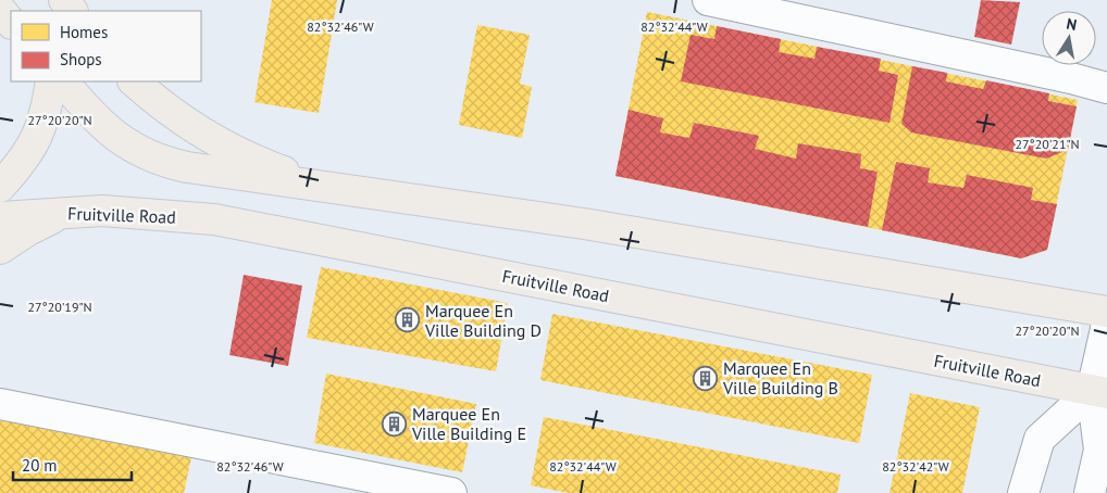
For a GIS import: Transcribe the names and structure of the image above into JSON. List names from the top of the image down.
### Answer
{
  "streets": {
    "main road": ["Fruitville Road"]
  },
  "places": {
    "building": ["Marquee En Ville Building D", "Marquee En Ville Building B", "Marquee En Ville Building E"]
  },
  "legend": ["Homes", "Shops"],
  "scale_bar": "20 m",
  "north": "top",
  "coordinates": [
    "82°32'46\"W",
    "82°32'44\"W",
    "27°20'20\"N",
    "27°20'21\"N",
    "27°20'19\"N",
    "82°32'42\"W"
  ]
}
